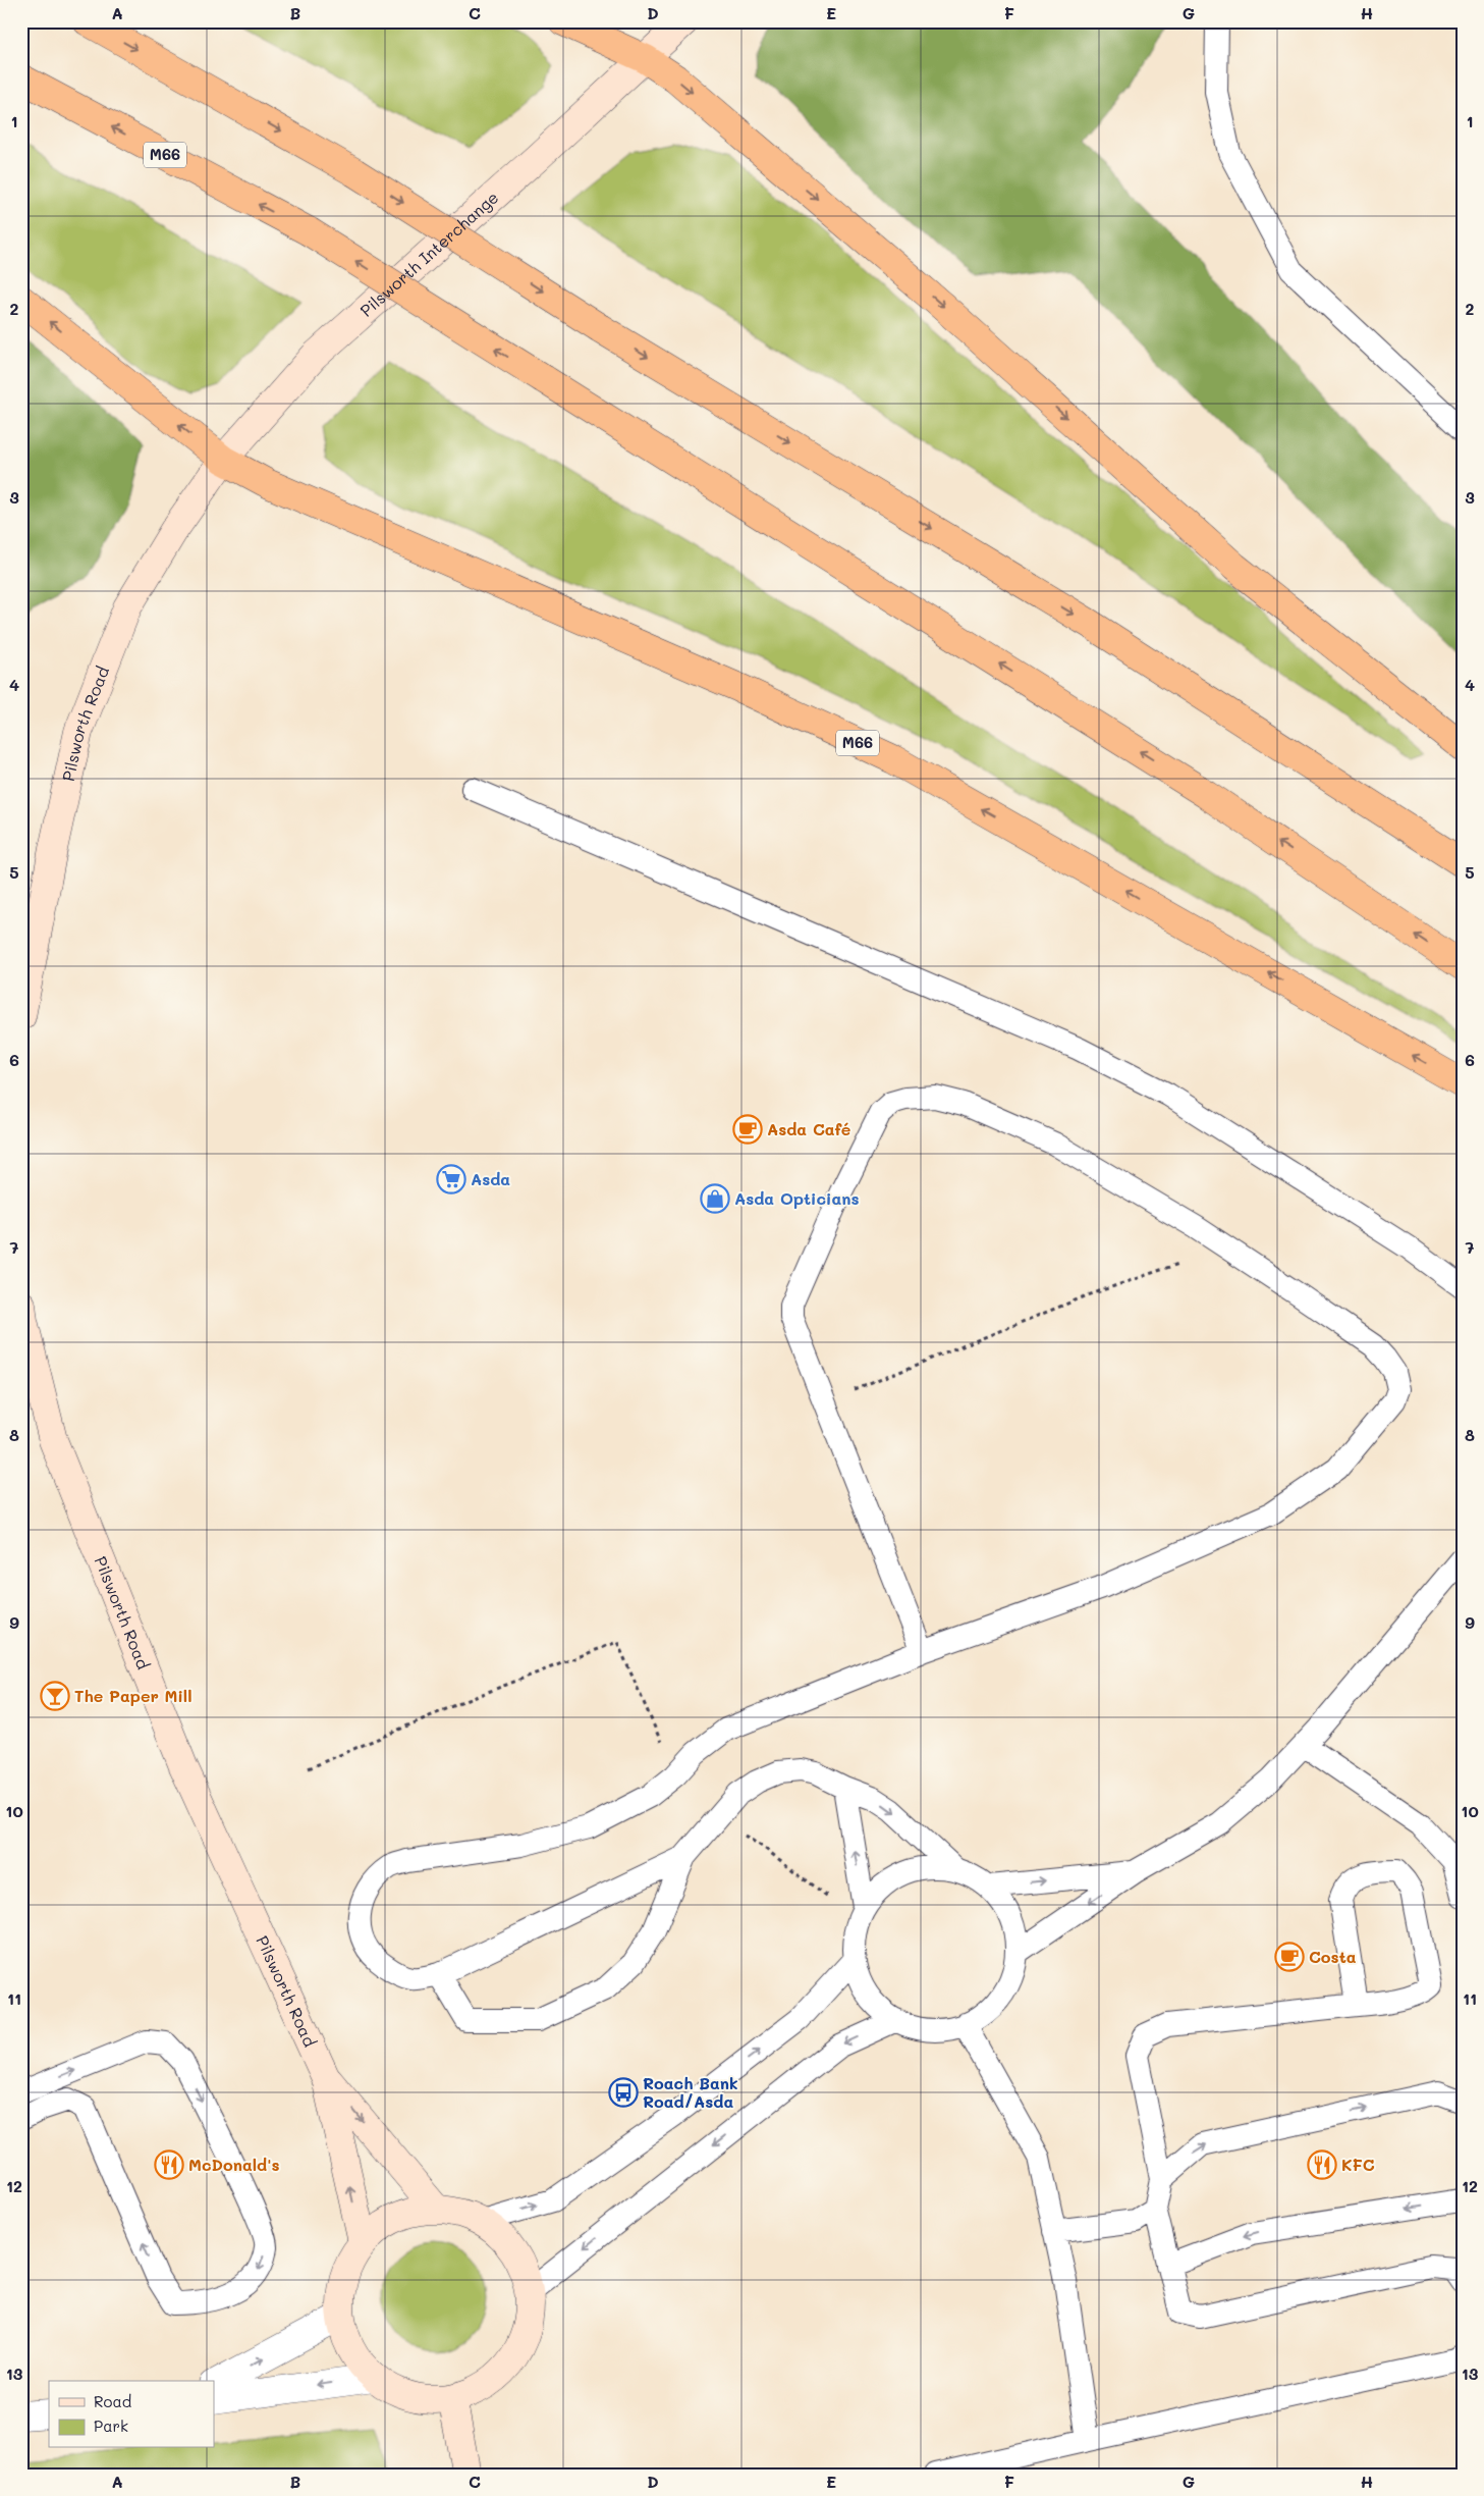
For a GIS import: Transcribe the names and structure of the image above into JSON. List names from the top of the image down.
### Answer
{
  "streets": {
    "highway": ["M66"],
    "street": ["Pilsworth Interchange", "Pilsworth Road"]
  },
  "crossings": [
    ["M66", "Pilsworth Interchange"],
    ["M66", "Pilsworth Road"],
    ["Pilsworth Interchange", "Pilsworth Road"]
  ],
  "places": {
    "cafe": ["Asda Café", "Costa"],
    "supermarket": ["Asda"],
    "shop": ["Asda Opticians"],
    "bar": ["The Paper Mill"],
    "bus stop": ["Roach Bank Road/Asda"],
    "restaurant": ["McDonald's", "KFC"]
  },
  "legend": ["Road", "Park"],
  "grid": {
    "columns": [
      "A",
      "B",
      "C",
      "D",
      "E",
      "F",
      "G",
      "H"
    ],
    "rows": [
      "1",
      "2",
      "3",
      "4",
      "5",
      "6",
      "7",
      "8",
      "9",
      "10",
      "11",
      "12",
      "13"
    ]
  }
}
